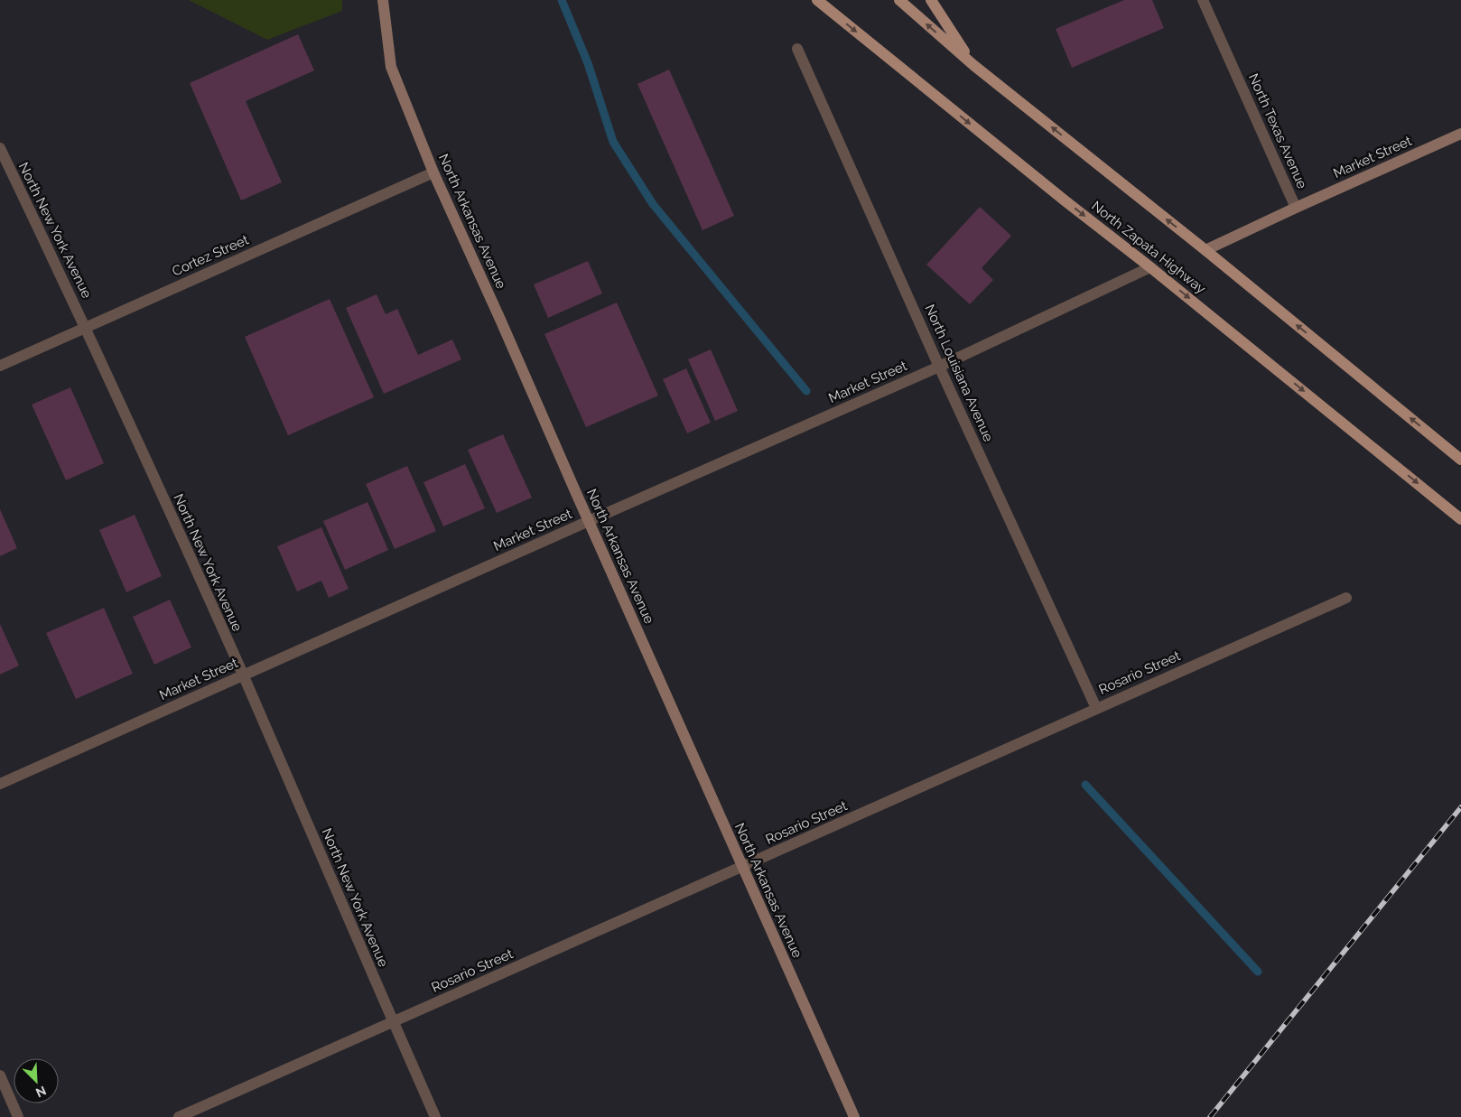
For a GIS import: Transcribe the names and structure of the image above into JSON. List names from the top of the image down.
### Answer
{
  "streets": {
    "main road": [
      "North Texas Avenue",
      "Market Street",
      "North Arkansas Avenue",
      "North Zapata Highway"
    ],
    "street": [
      "North New York Avenue",
      "Cortez Street",
      "North Louisiana Avenue",
      "Rosario Street"
    ]
  },
  "crossings": [
    ["North Texas Avenue", "Market Street"],
    ["Market Street", "North Arkansas Avenue"],
    ["Market Street", "North New York Avenue"],
    ["Market Street", "North Zapata Highway"],
    ["Market Street", "North Louisiana Avenue"],
    ["North Arkansas Avenue", "Cortez Street"],
    ["North Arkansas Avenue", "Rosario Street"],
    ["North New York Avenue", "Cortez Street"],
    ["North New York Avenue", "Rosario Street"],
    ["North Louisiana Avenue", "Rosario Street"]
  ],
  "north": "bottom right"
}
